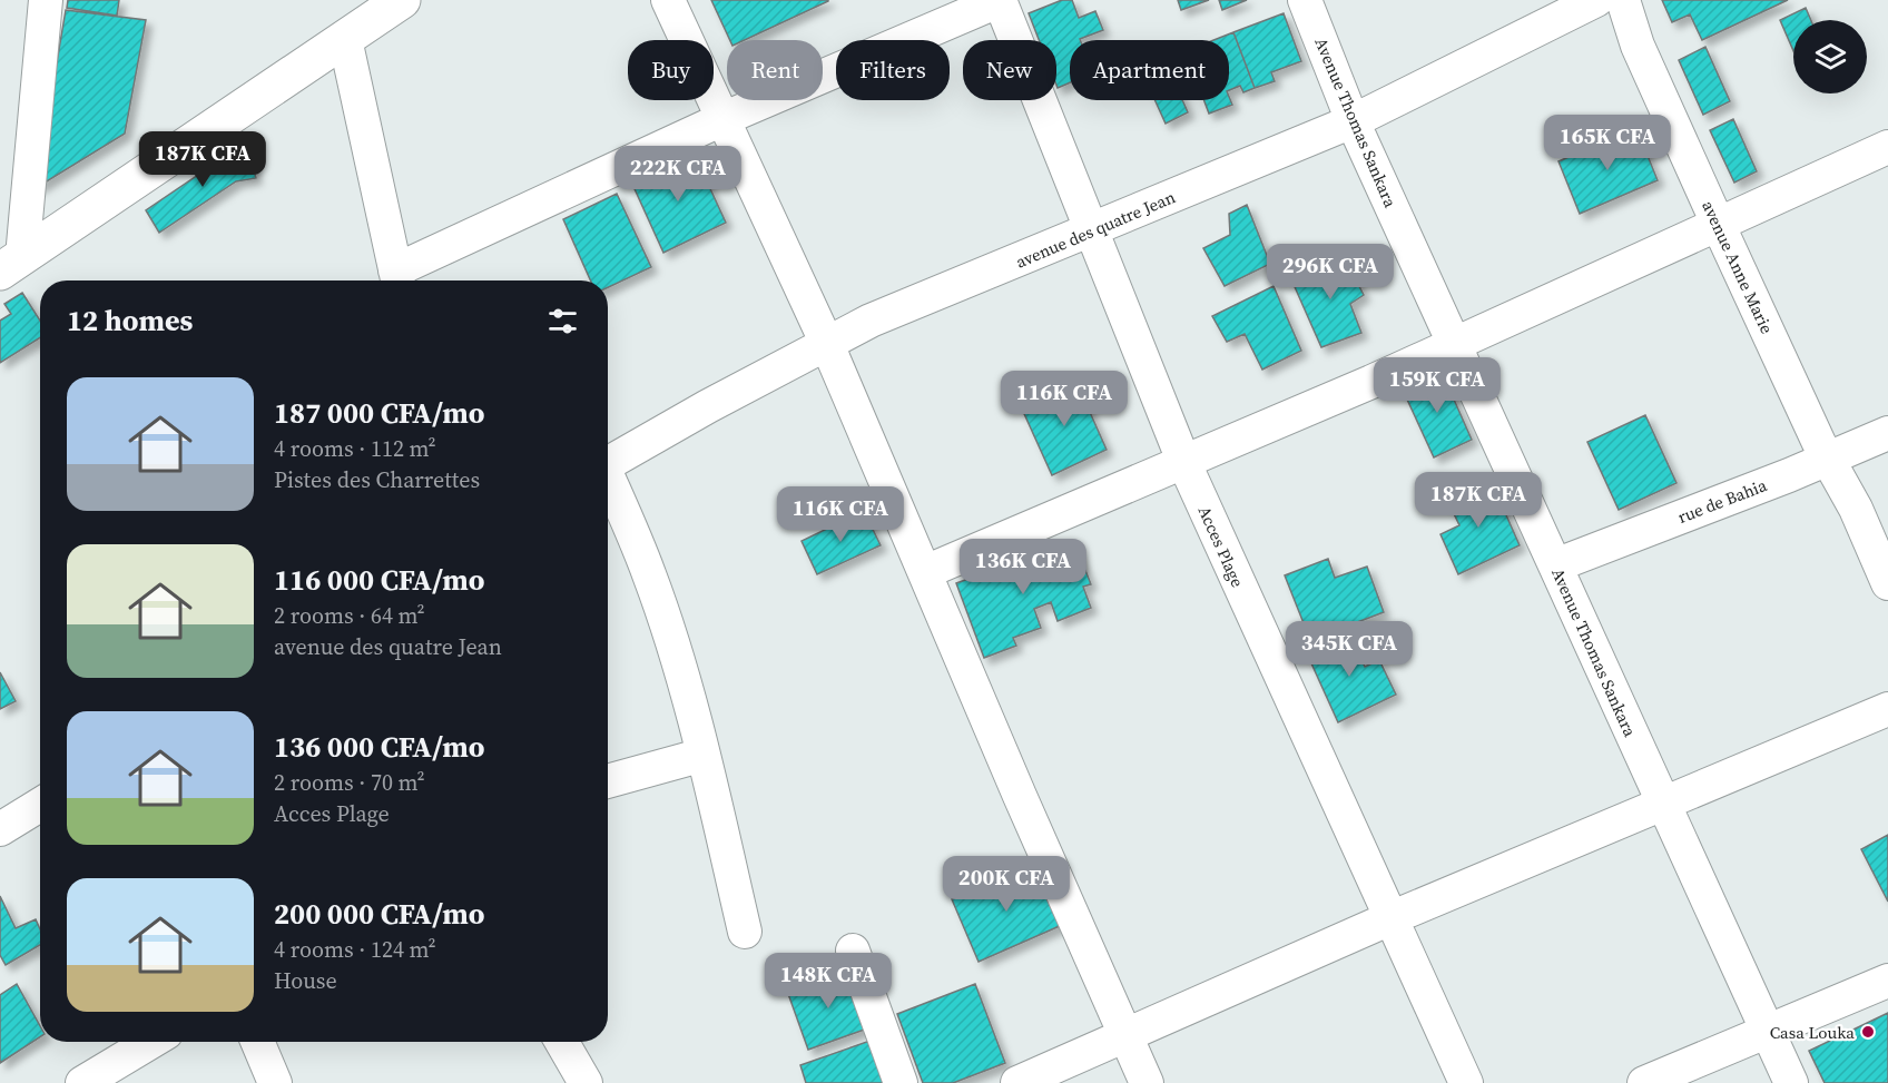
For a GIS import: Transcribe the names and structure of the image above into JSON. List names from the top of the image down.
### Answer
{
  "streets": {
    "street": [
      "Avenue Thomas Sankara",
      "avenue des quatre Jean",
      "avenue Anne Marie",
      "rue de Bahia",
      "Acces Plage"
    ]
  },
  "crossings": [
    ["Avenue Thomas Sankara", "avenue des quatre Jean"],
    ["Avenue Thomas Sankara", "rue de Bahia"],
    ["avenue des quatre Jean", "Acces Plage"],
    ["avenue Anne Marie", "rue de Bahia"]
  ],
  "places": ["Casa Louka"],
  "page": {
    "chip": [
      "Buy",
      "Rent",
      "Filters",
      "New",
      "Apartment"
    ],
    "price": [
      "165K CFA",
      "187K CFA",
      "222K CFA",
      "296K CFA",
      "159K CFA",
      "116K CFA",
      "187K CFA",
      "116K CFA",
      "136K CFA",
      "345K CFA",
      "200K CFA",
      "148K CFA"
    ],
    "heading": "12 homes",
    "list": [
      {
        "name": "187 000 CFA/mo",
        "note": "4 rooms · 112 m² · Pistes des Charrettes"
      },
      {
        "name": "116 000 CFA/mo",
        "note": "2 rooms · 64 m² · avenue des quatre Jean"
      },
      {
        "name": "136 000 CFA/mo",
        "note": "2 rooms · 70 m² · Acces Plage"
      },
      {
        "name": "200 000 CFA/mo",
        "note": "4 rooms · 124 m² · House"
      }
    ]
  }
}
